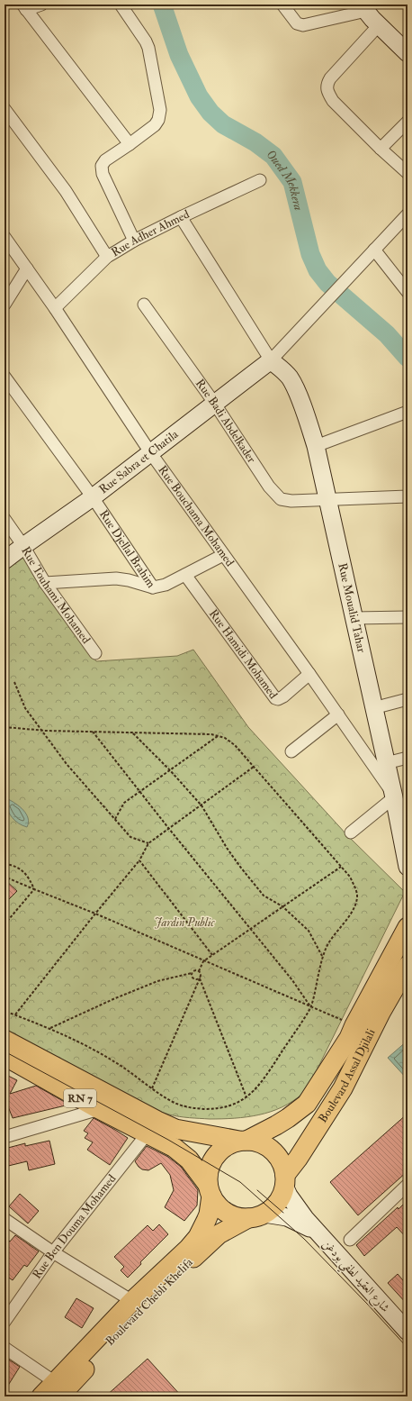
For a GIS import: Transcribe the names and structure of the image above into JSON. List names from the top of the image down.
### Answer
{
  "streets": {
    "main road": ["Boulevard Assal Djilali", "RN 7", "Boulevard Chebli Khelifa"],
    "street": [
      "Rue Adher Ahmed",
      "Rue Badi Abdelkader",
      "Rue Sabra et Chatila",
      "Rue Bouchama Mohamed",
      "Rue Djellal Brahim",
      "Rue Touhami Mohamed",
      "Rue Moualid Tahar",
      "Rue Hamidi Mohamed",
      "Rue Ben Douma Mohamed",
      "شارع العقيد لطفي بودغن"
    ]
  },
  "crossings": [
    ["Rue Adher Ahmed", "Rue Bouchama Mohamed"],
    ["Rue Badi Abdelkader", "Rue Sabra et Chatila"],
    ["Rue Badi Abdelkader", "Rue Moualid Tahar"],
    ["Rue Sabra et Chatila", "Rue Bouchama Mohamed"],
    ["Rue Sabra et Chatila", "Rue Djellal Brahim"],
    ["Rue Sabra et Chatila", "Rue Touhami Mohamed"],
    ["Rue Sabra et Chatila", "Rue Moualid Tahar"],
    ["Rue Bouchama Mohamed", "Rue Djellal Brahim"],
    ["Rue Bouchama Mohamed", "Rue Moualid Tahar"],
    ["Rue Bouchama Mohamed", "Rue Hamidi Mohamed"],
    ["Rue Djellal Brahim", "Rue Hamidi Mohamed"],
    ["Boulevard Assal Djilali", "RN 7"],
    ["Boulevard Assal Djilali", "Boulevard Chebli Khelifa"],
    ["RN 7", "Rue Ben Douma Mohamed"],
    ["RN 7", "Boulevard Chebli Khelifa"]
  ],
  "water": ["Oued Mekkera"],
  "parks": ["Jardin Public"]
}
